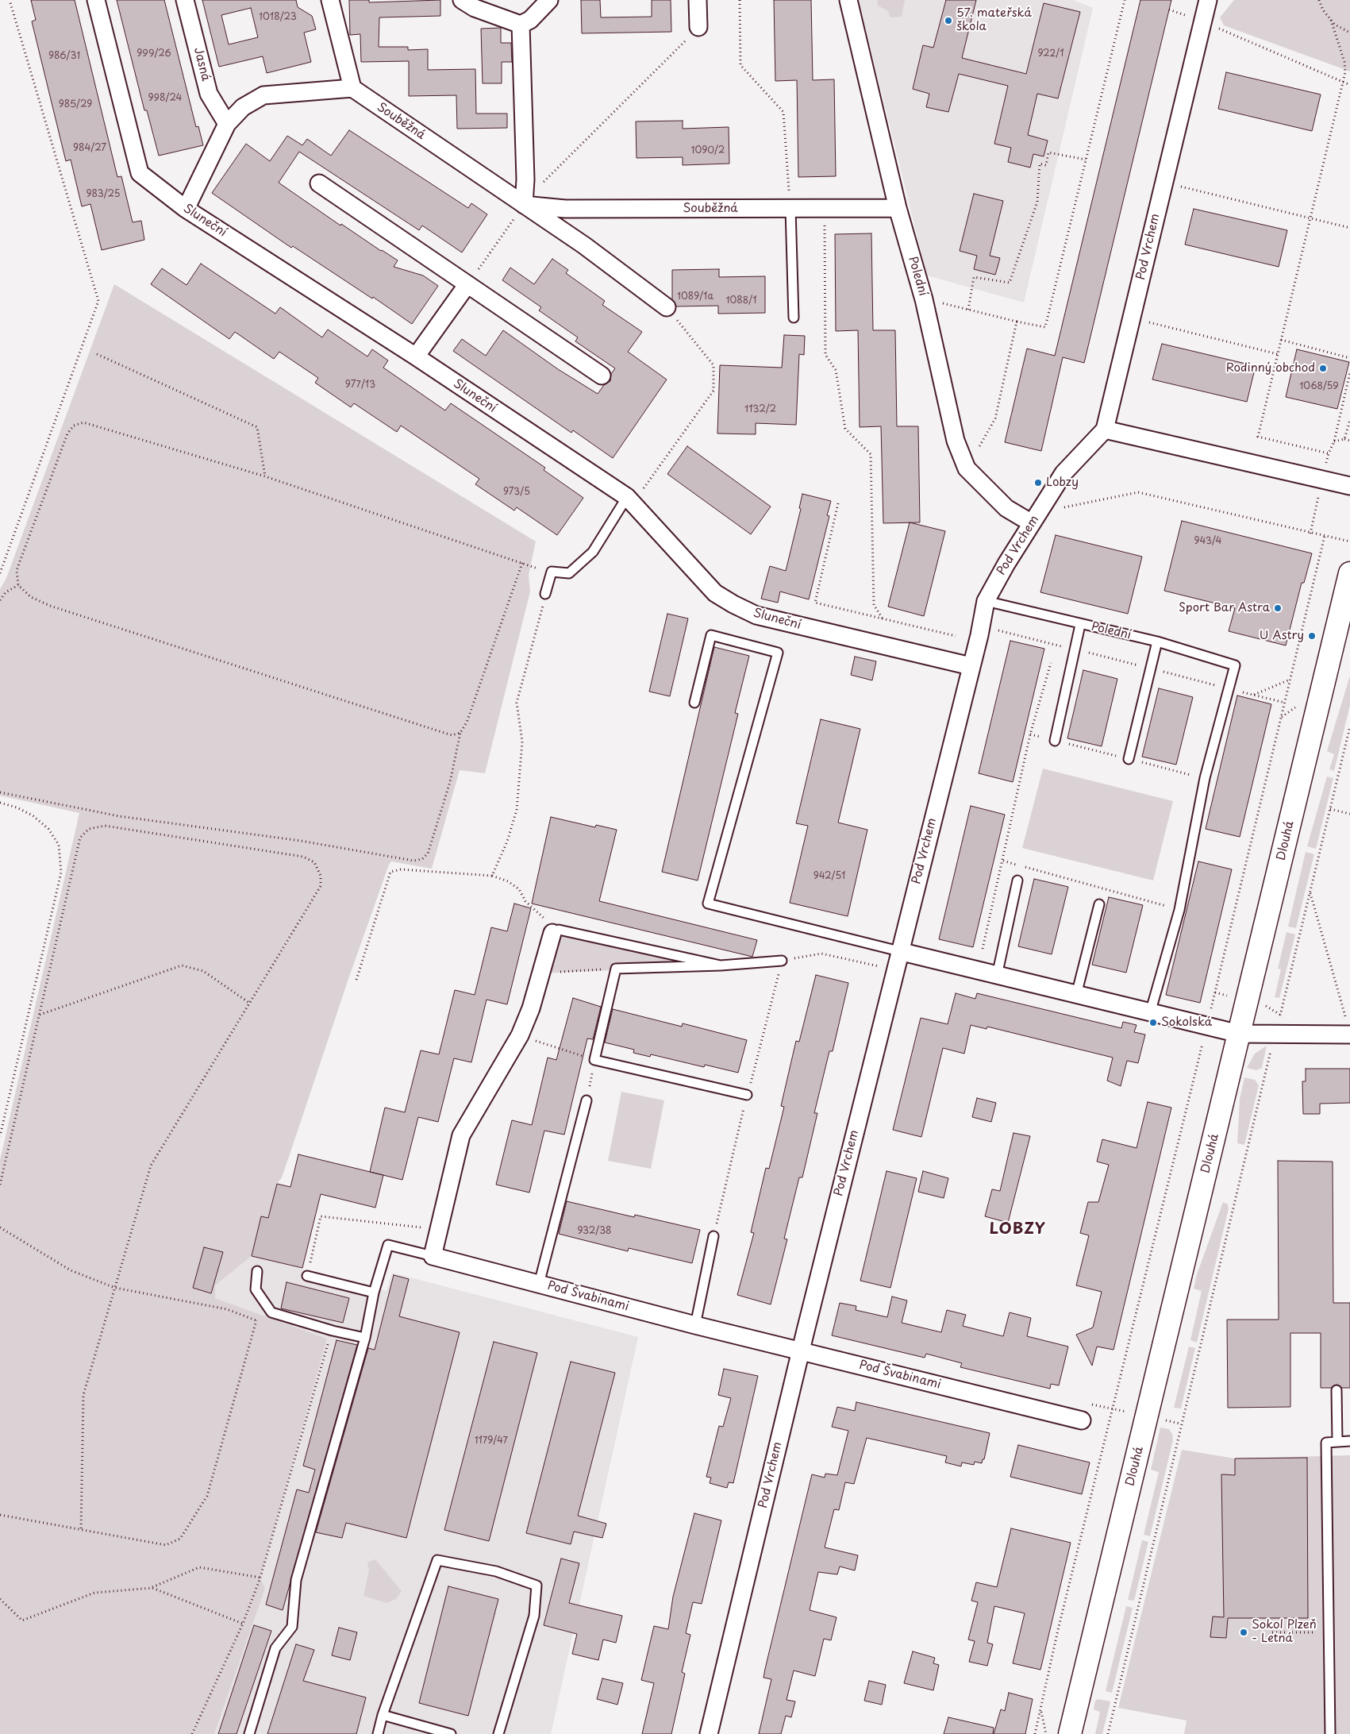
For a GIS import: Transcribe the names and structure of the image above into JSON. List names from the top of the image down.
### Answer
{
  "streets": {
    "street": [
      "Jasná",
      "Souběžná",
      "Sluneční",
      "Pod Vrchem",
      "Polední",
      "Dlouhá",
      "Pod Švabinami"
    ]
  },
  "crossings": [
    ["Souběžná", "Polední"],
    ["Sluneční", "Pod Vrchem"],
    ["Pod Vrchem", "Polední"],
    ["Pod Vrchem", "Pod Švabinami"]
  ],
  "districts": ["LOBZY"],
  "places": [
    "57. mateřská škola",
    "Rodinný obchod",
    "Lobzy",
    "Sport Bar Astra",
    "U Astry",
    "Sokolská",
    "Sokol Plzeň - Letná"
  ],
  "house_numbers": [
    "1018/23",
    "999/26",
    "922/1",
    "986/31",
    "998/24",
    "985/29",
    "984/27",
    "1090/2",
    "983/25",
    "1089/1a",
    "1088/1",
    "977/13",
    "1068/59",
    "1132/2",
    "973/5",
    "943/4",
    "942/51",
    "932/38",
    "1179/47"
  ]
}
